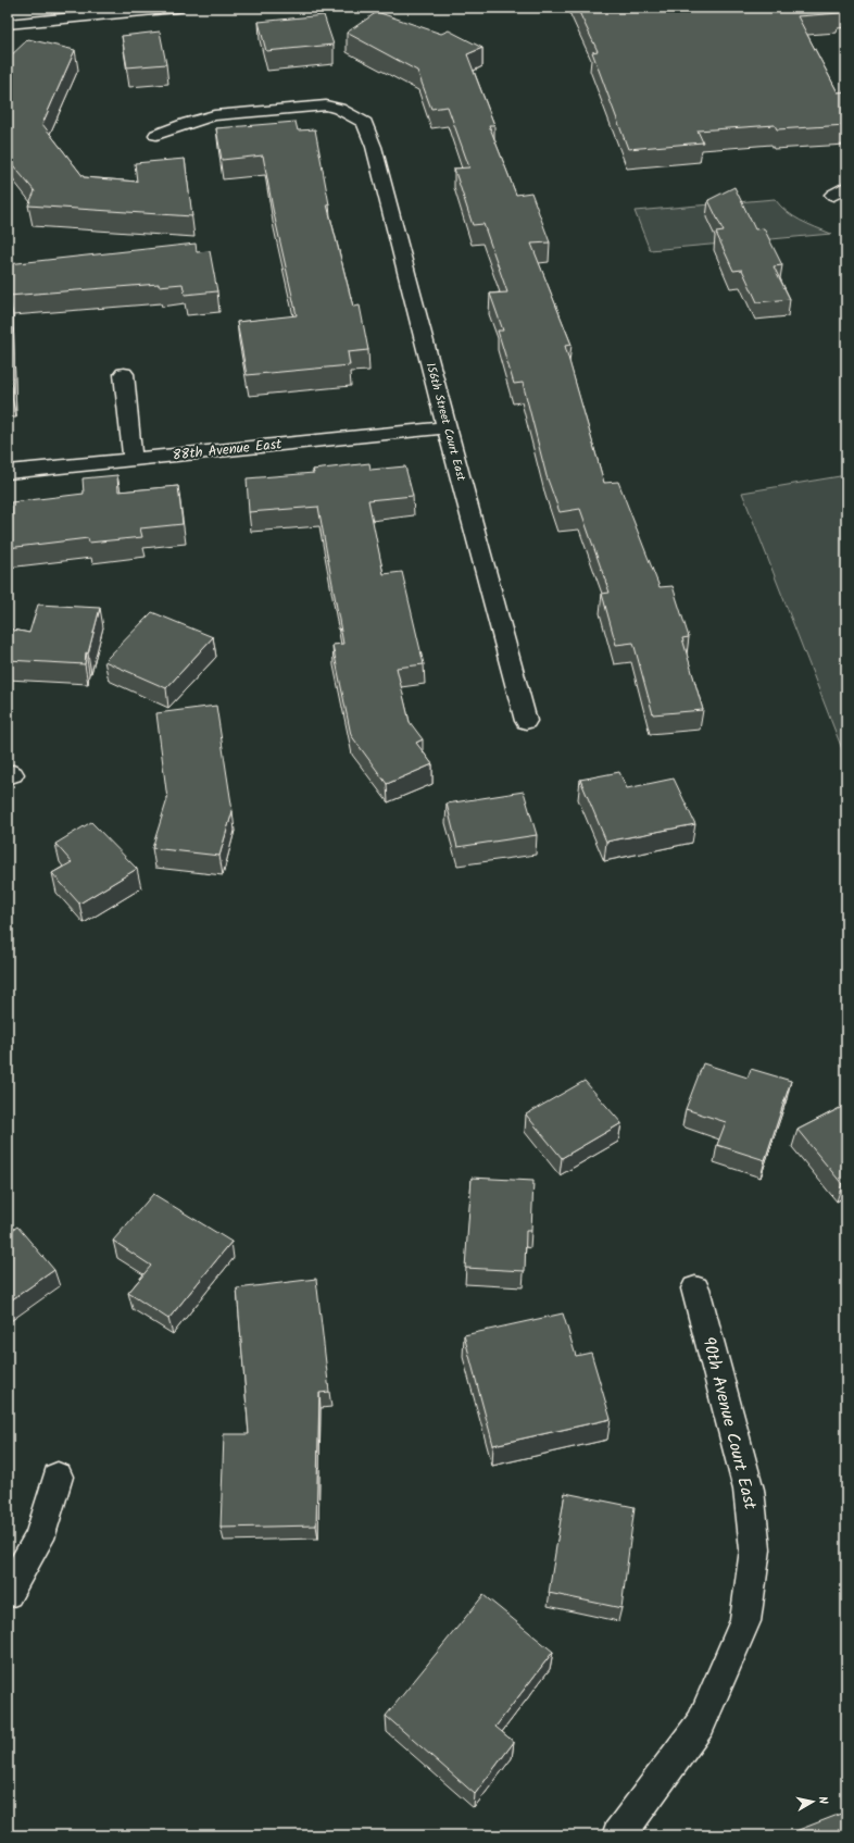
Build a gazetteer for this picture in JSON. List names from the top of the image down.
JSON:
{
  "streets": {
    "street": ["156th Street Court East", "88th Avenue East", "90th Avenue Court East"]
  },
  "crossings": [
    ["156th Street Court East", "88th Avenue East"]
  ],
  "north": "right"
}
